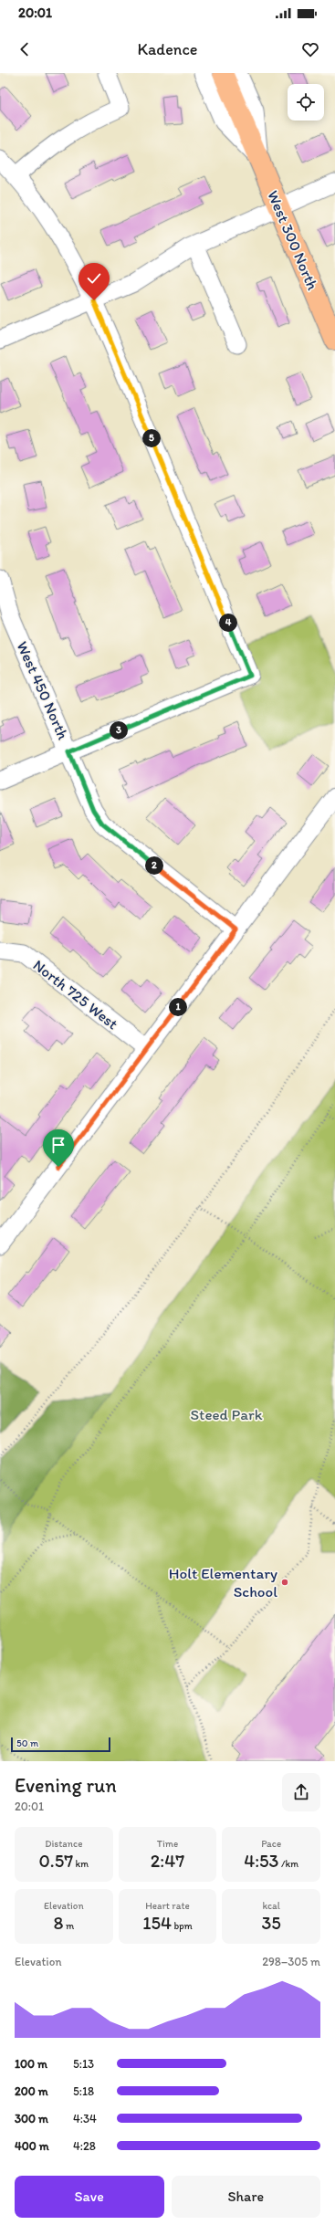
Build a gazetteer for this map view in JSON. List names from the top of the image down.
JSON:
{
  "streets": {
    "main road": ["West 300 North"],
    "street": ["West 450 North", "North 725 West"]
  },
  "parks": ["Steed Park"],
  "places": ["Holt Elementary School"],
  "scale_bar": "50 m",
  "page": {
    "status": "20:01",
    "header": "Kadence",
    "pins": [
      "5",
      "4",
      "3",
      "2",
      "1"
    ],
    "scale": "50 m",
    "heading": ["Evening run", "20:01"],
    "stats": [
      ["Distance", "0.57 km"],
      ["Time", "2:47"],
      ["Pace", "4:53 /km"],
      ["Elevation", "8 m"],
      ["Heart rate", "154 bpm"],
      ["kcal", "35"]
    ],
    "chart": ["Elevation", "298–305 m"],
    "list": [
      {
        "name": "100 m",
        "note": "5:13"
      },
      {
        "name": "200 m",
        "note": "5:18"
      },
      {
        "name": "300 m",
        "note": "4:34"
      },
      {
        "name": "400 m",
        "note": "4:28"
      }
    ],
    "buttons": ["Save", "Share"]
  }
}
